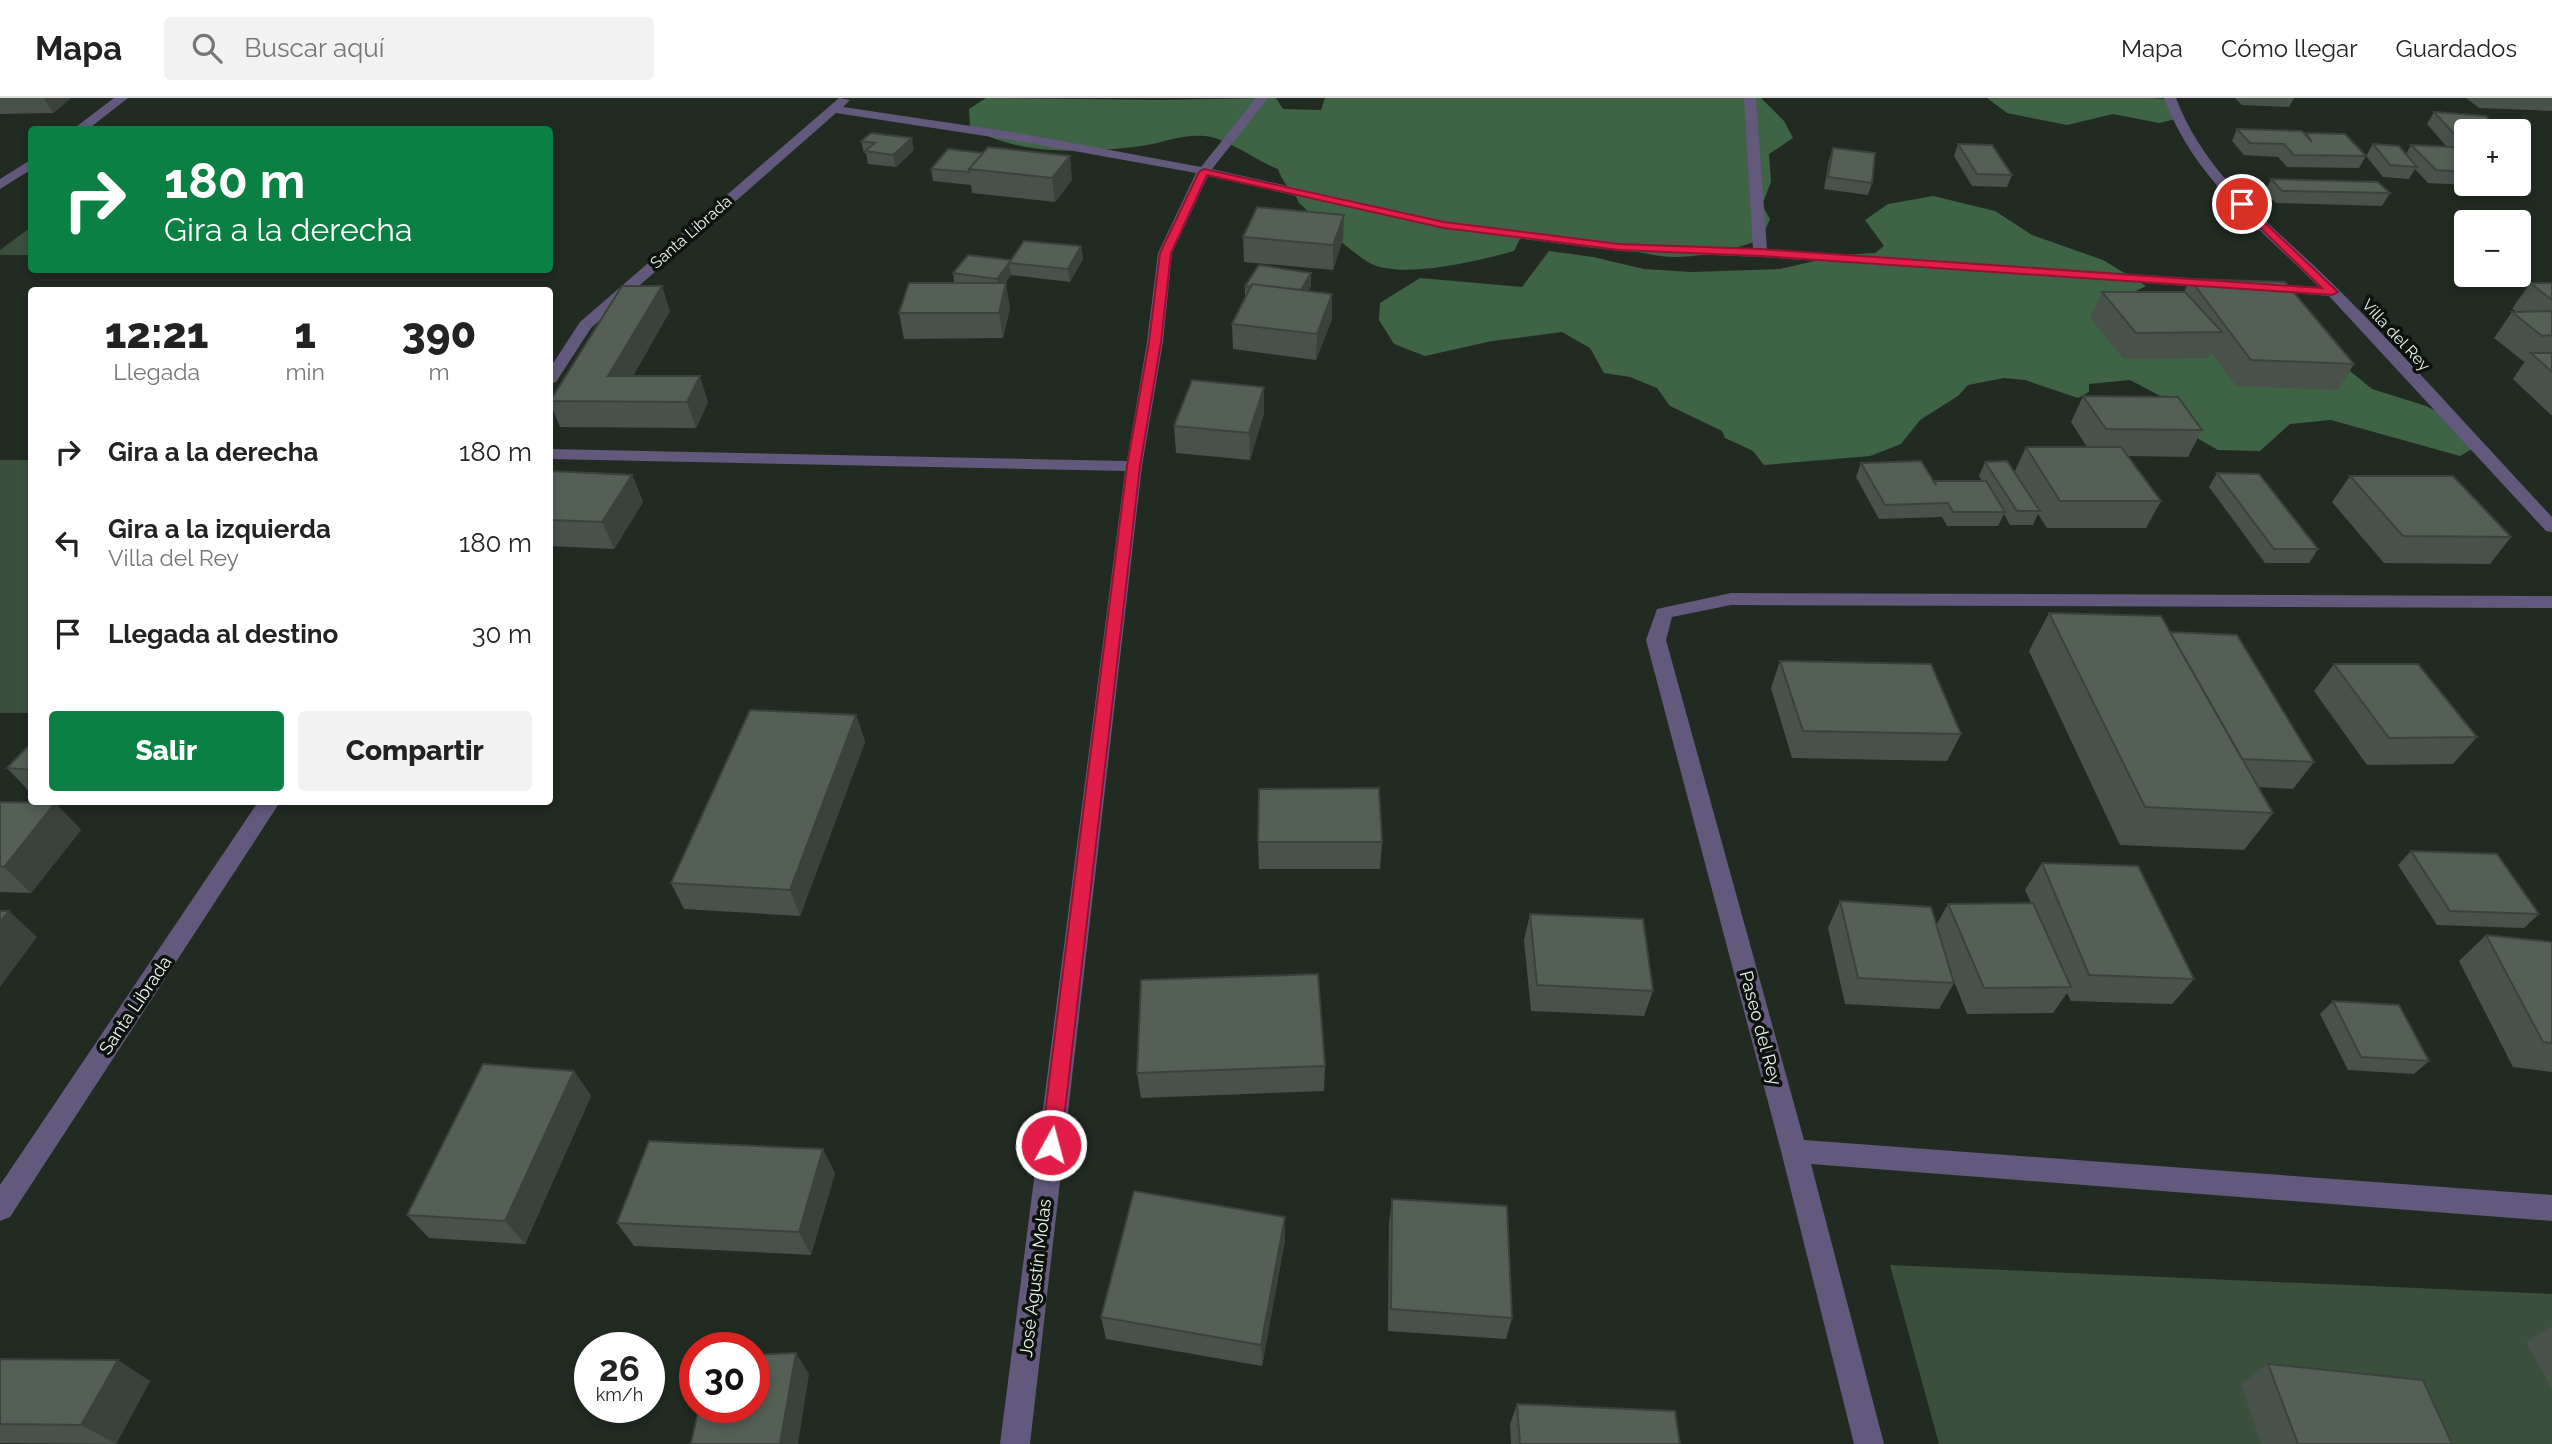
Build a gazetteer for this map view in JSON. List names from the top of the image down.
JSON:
{
  "streets": {
    "street": [
      "Santa Librada",
      "Villa del Rey",
      "Paseo del Rey",
      "José Agustín Molas"
    ]
  },
  "page": {
    "header": "Mapa",
    "search": "Buscar aquí",
    "nav": ["Mapa", "Cómo llegar", "Guardados"],
    "map_buttons": ["+", "−"],
    "turn": ["180 m", "Gira a la derecha"],
    "eta": [
      "12:21",
      "Llegada",
      "1",
      "min",
      "390",
      "m"
    ],
    "list": [
      {
        "name": "Gira a la derecha",
        "value": "180 m"
      },
      {
        "name": "Gira a la izquierda",
        "note": "Villa del Rey",
        "value": "180 m"
      },
      {
        "name": "Llegada al destino",
        "value": "30 m"
      }
    ],
    "buttons": ["Salir", "Compartir"],
    "speed": "26 km/h",
    "limit": "30"
  }
}
